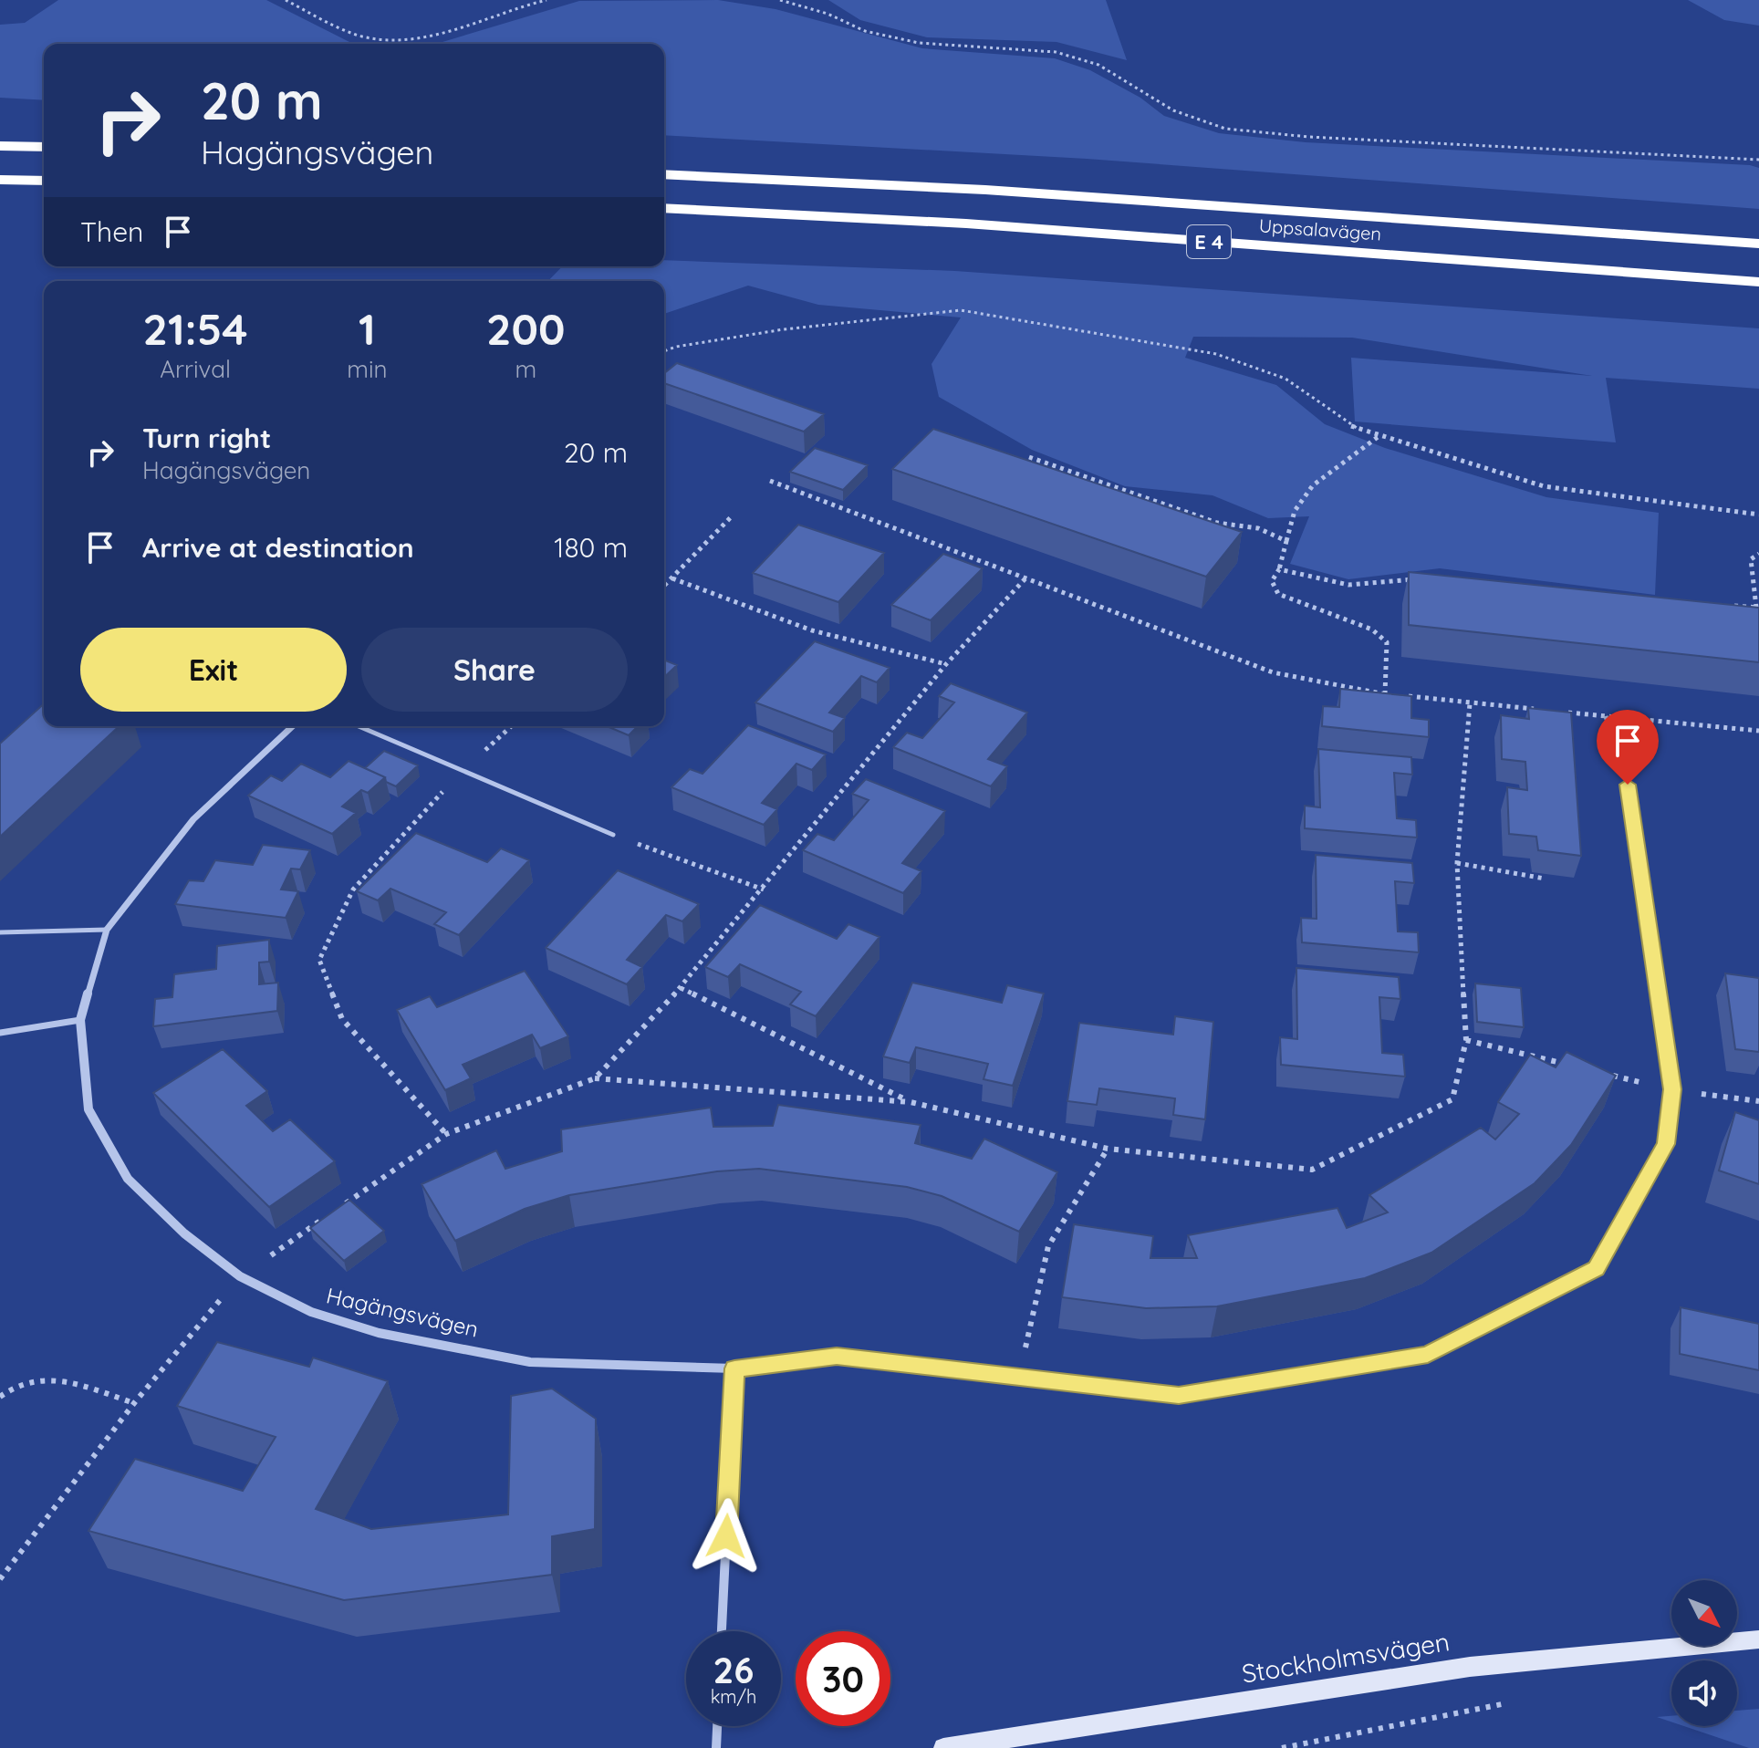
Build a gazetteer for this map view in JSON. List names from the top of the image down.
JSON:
{
  "streets": {
    "highway": ["Uppsalavägen", "E 4"],
    "street": ["Hagängsvägen", "Stockholmsvägen"]
  },
  "north": "bottom right",
  "page": {
    "turn": ["20 m", "Hagängsvägen"],
    "then": "Then",
    "eta": [
      "21:54",
      "Arrival",
      "1",
      "min",
      "200",
      "m"
    ],
    "list": [
      {
        "name": "Turn right",
        "note": "Hagängsvägen",
        "value": "20 m"
      },
      {
        "name": "Arrive at destination",
        "value": "180 m"
      }
    ],
    "buttons": ["Exit", "Share"],
    "speed": "26 km/h",
    "limit": "30"
  }
}
